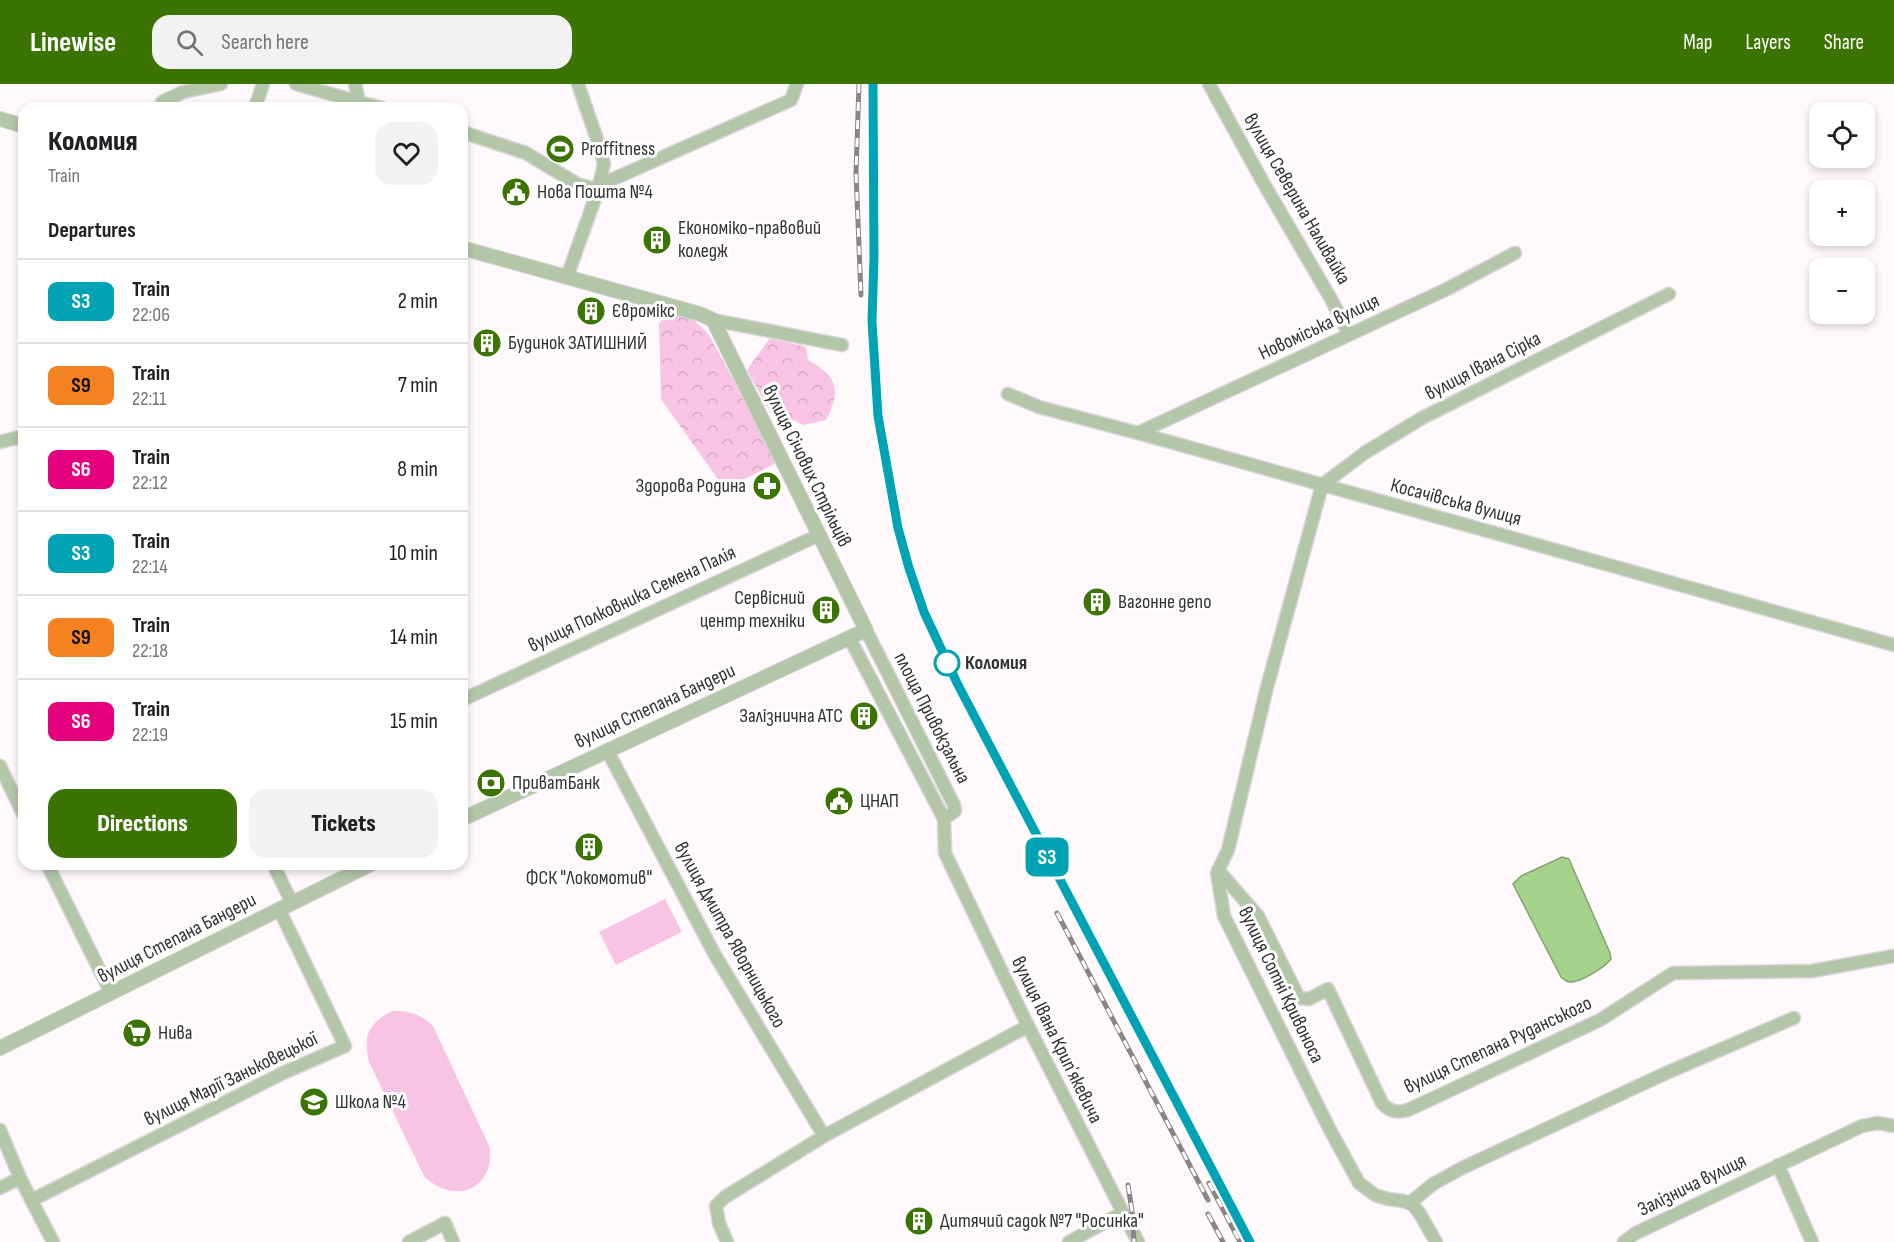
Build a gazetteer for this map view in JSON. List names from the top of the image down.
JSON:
{
  "streets": {
    "street": [
      "вулиця Северина Наливайка",
      "Новоміська вулиця",
      "вулиця Івана Сірка",
      "вулиця Січових Стрільців",
      "Косачівська вулиця",
      "вулиця Полковника Семена Палія",
      "вулиця Степана Бандери",
      "площа Привокзальна",
      "вулиця Дмитра Яворницького",
      "вулиця Сотні Кривоноса",
      "вулиця Івана Крипʼякевича",
      "вулиця Степана Руданського",
      "вулиця Марії Заньковецької",
      "Залізнича вулиця"
    ]
  },
  "crossings": [
    ["вулиця Северина Наливайка", "Новоміська вулиця"],
    ["Новоміська вулиця", "Косачівська вулиця"],
    ["вулиця Івана Сірка", "Косачівська вулиця"],
    ["вулиця Івана Сірка", "вулиця Сотні Кривоноса"],
    ["вулиця Січових Стрільців", "вулиця Полковника Семена Палія"],
    ["вулиця Січових Стрільців", "вулиця Степана Бандери"],
    ["вулиця Січових Стрільців", "площа Привокзальна"],
    ["Косачівська вулиця", "вулиця Сотні Кривоноса"],
    ["вулиця Степана Бандери", "площа Привокзальна"],
    ["вулиця Степана Бандери", "вулиця Дмитра Яворницького"],
    ["вулиця Степана Бандери", "вулиця Марії Заньковецької"],
    ["площа Привокзальна", "вулиця Івана Крипʼякевича"],
    ["вулиця Сотні Кривоноса", "вулиця Степана Руданського"]
  ],
  "places": {
    "sports": ["Proffitness"],
    "public building": ["Нова Пошта №4", "ЦНАП"],
    "building": [
      "Економіко-правовий коледж",
      "Євромікс",
      "Будинок ЗАТИШНИЙ",
      "Вагонне депо",
      "Сервісний центр техніки",
      "Залізнична АТС",
      "ФСК \"Локомотив\"",
      "Дитячий садок №7 \"Росинка\""
    ],
    "pharmacy": ["Здорова Родина"],
    "other": ["Коломия"],
    "bank": ["ПриватБанк"],
    "supermarket": ["Нива"],
    "school or university": ["Школа №4"]
  },
  "page": {
    "header": "Linewise",
    "search": "Search here",
    "nav": ["Map", "Layers", "Share"],
    "on_map": "S3",
    "map_buttons": ["+", "−"],
    "heading": [
      ["Коломия", "Train"],
      "Departures"
    ],
    "list": [
      {
        "mark": "S3",
        "name": "Train",
        "note": "22:06",
        "value": "2 min"
      },
      {
        "mark": "S9",
        "name": "Train",
        "note": "22:11",
        "value": "7 min"
      },
      {
        "mark": "S6",
        "name": "Train",
        "note": "22:12",
        "value": "8 min"
      },
      {
        "mark": "S3",
        "name": "Train",
        "note": "22:14",
        "value": "10 min"
      },
      {
        "mark": "S9",
        "name": "Train",
        "note": "22:18",
        "value": "14 min"
      },
      {
        "mark": "S6",
        "name": "Train",
        "note": "22:19",
        "value": "15 min"
      }
    ],
    "buttons": ["Directions", "Tickets"]
  }
}
